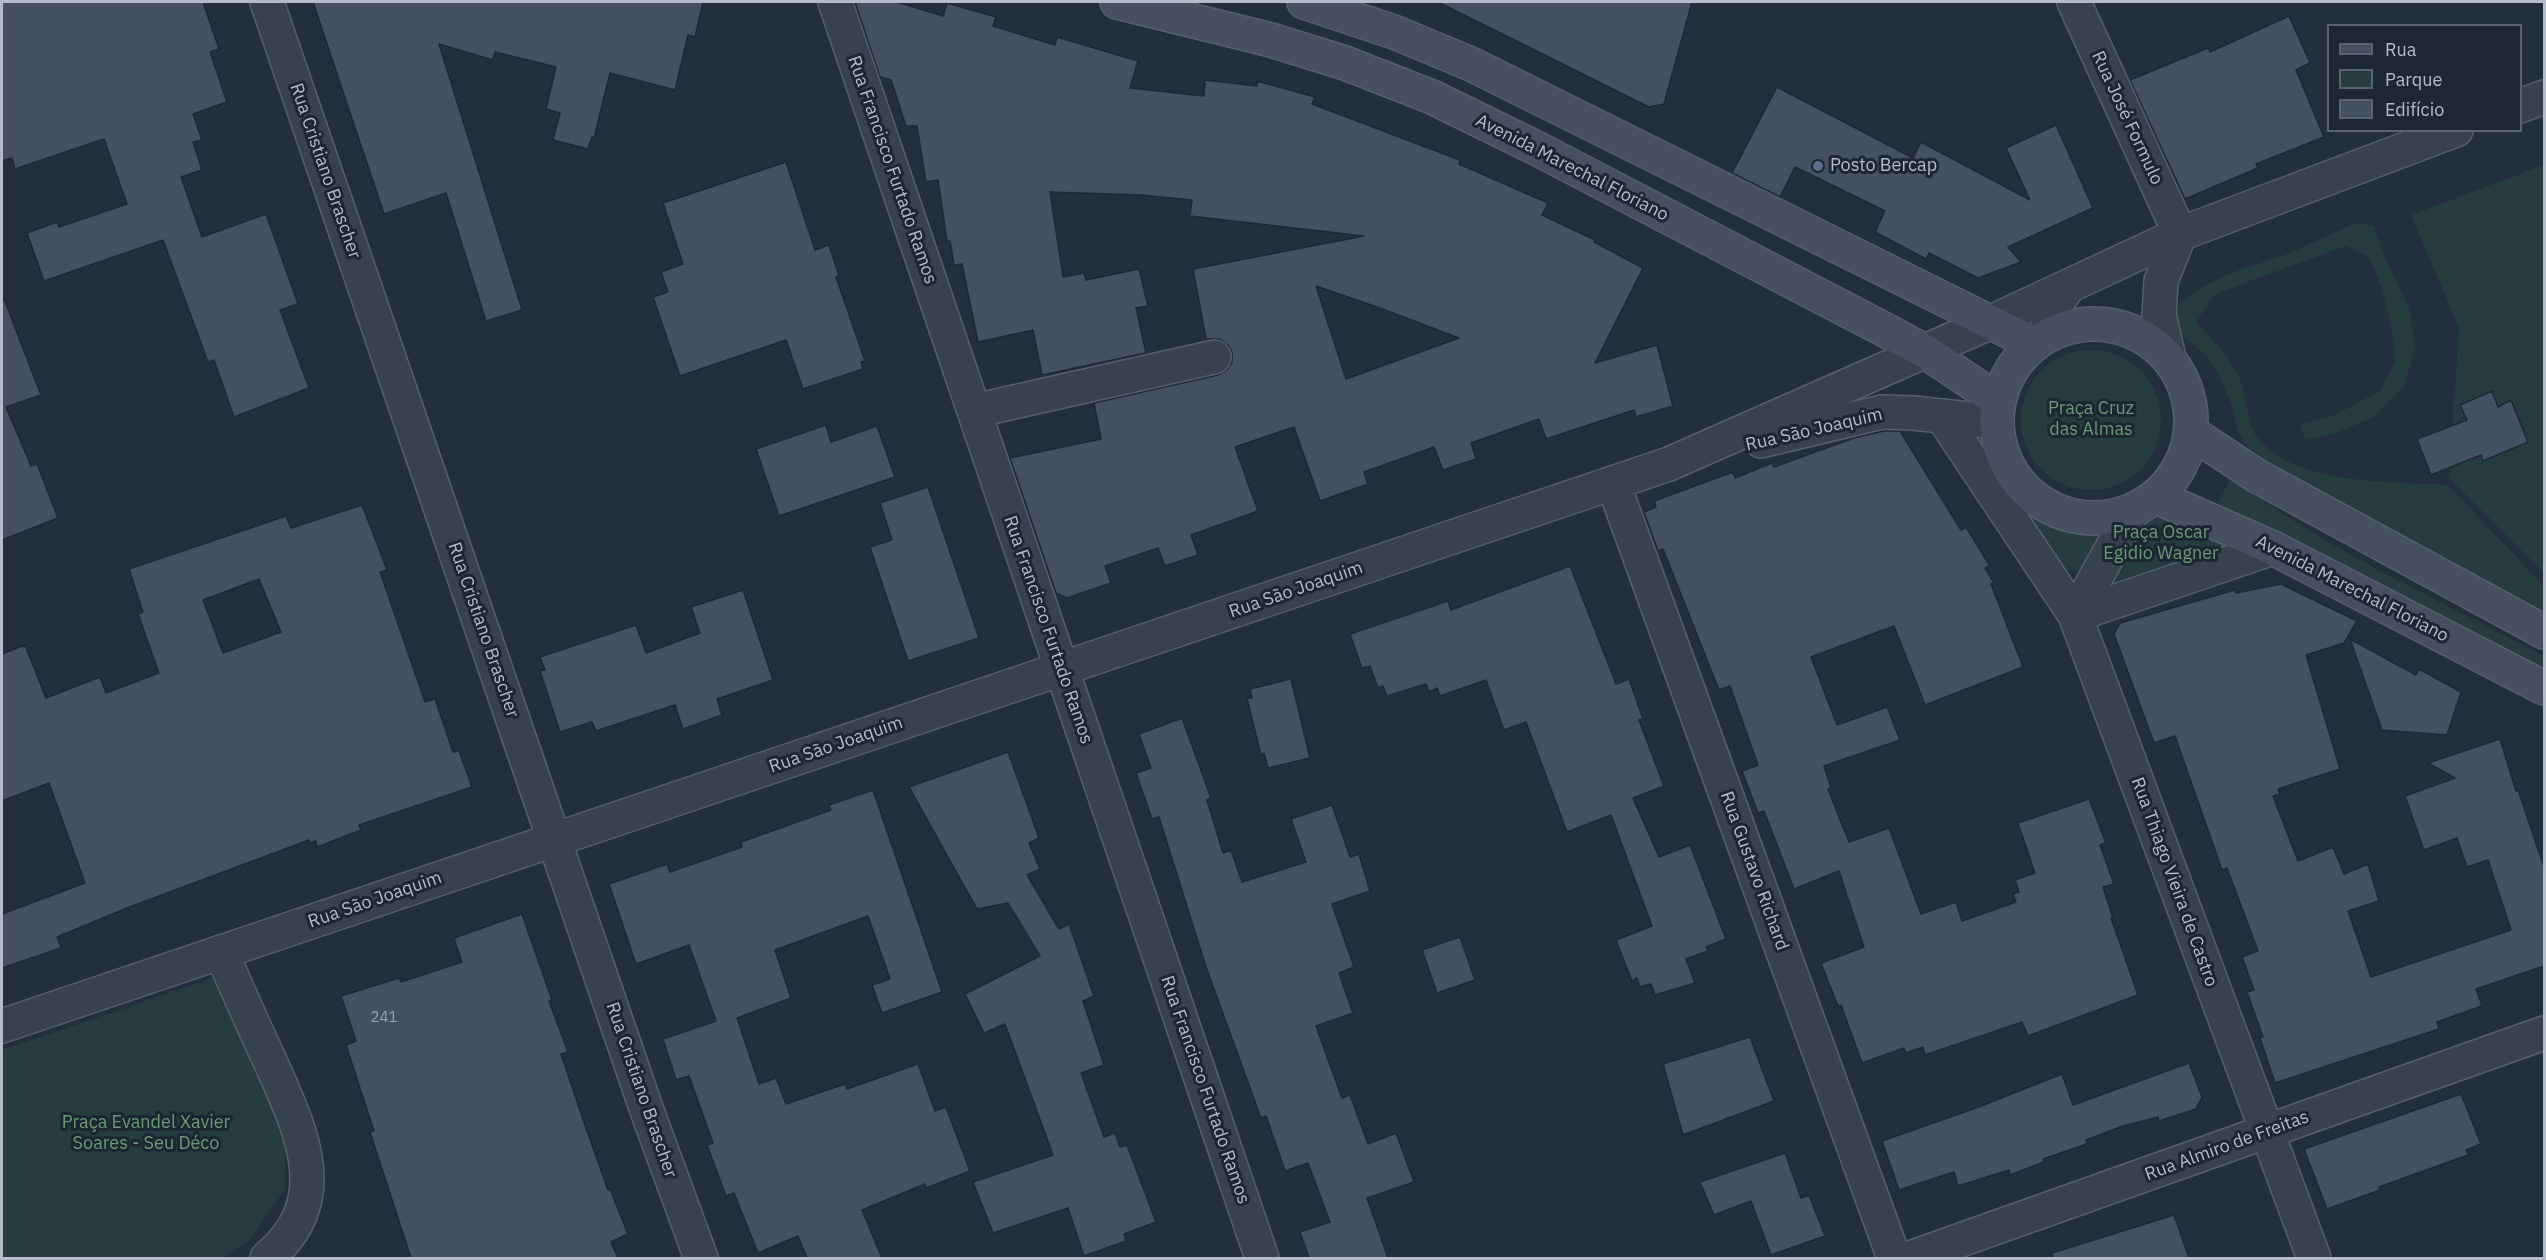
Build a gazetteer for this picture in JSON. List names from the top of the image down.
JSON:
{
  "streets": {
    "main road": ["Avenida Marechal Floriano"],
    "street": [
      "Rua José Formulo",
      "Rua Francisco Furtado Ramos",
      "Rua Cristiano Brascher",
      "Rua São Joaquim",
      "Rua Gustavo Richard",
      "Rua Thiago Vieira de Castro",
      "Rua Almiro de Freitas"
    ]
  },
  "crossings": [
    ["Rua José Formulo", "Rua São Joaquim"],
    ["Avenida Marechal Floriano", "Rua São Joaquim"],
    ["Avenida Marechal Floriano", "Rua Thiago Vieira de Castro"],
    ["Rua Francisco Furtado Ramos", "Rua São Joaquim"],
    ["Rua Cristiano Brascher", "Rua São Joaquim"],
    ["Rua São Joaquim", "Rua Gustavo Richard"],
    ["Rua São Joaquim", "Rua Thiago Vieira de Castro"],
    ["Rua Thiago Vieira de Castro", "Rua Almiro de Freitas"]
  ],
  "parks": ["Praça Cruz das Almas", "Praça Oscar Egidio Wagner", "Praça Evandel Xavier Soares - Seu Déco"],
  "places": ["Posto Bercap"],
  "house_numbers": ["241"],
  "legend": ["Rua", "Parque", "Edifício"]
}
